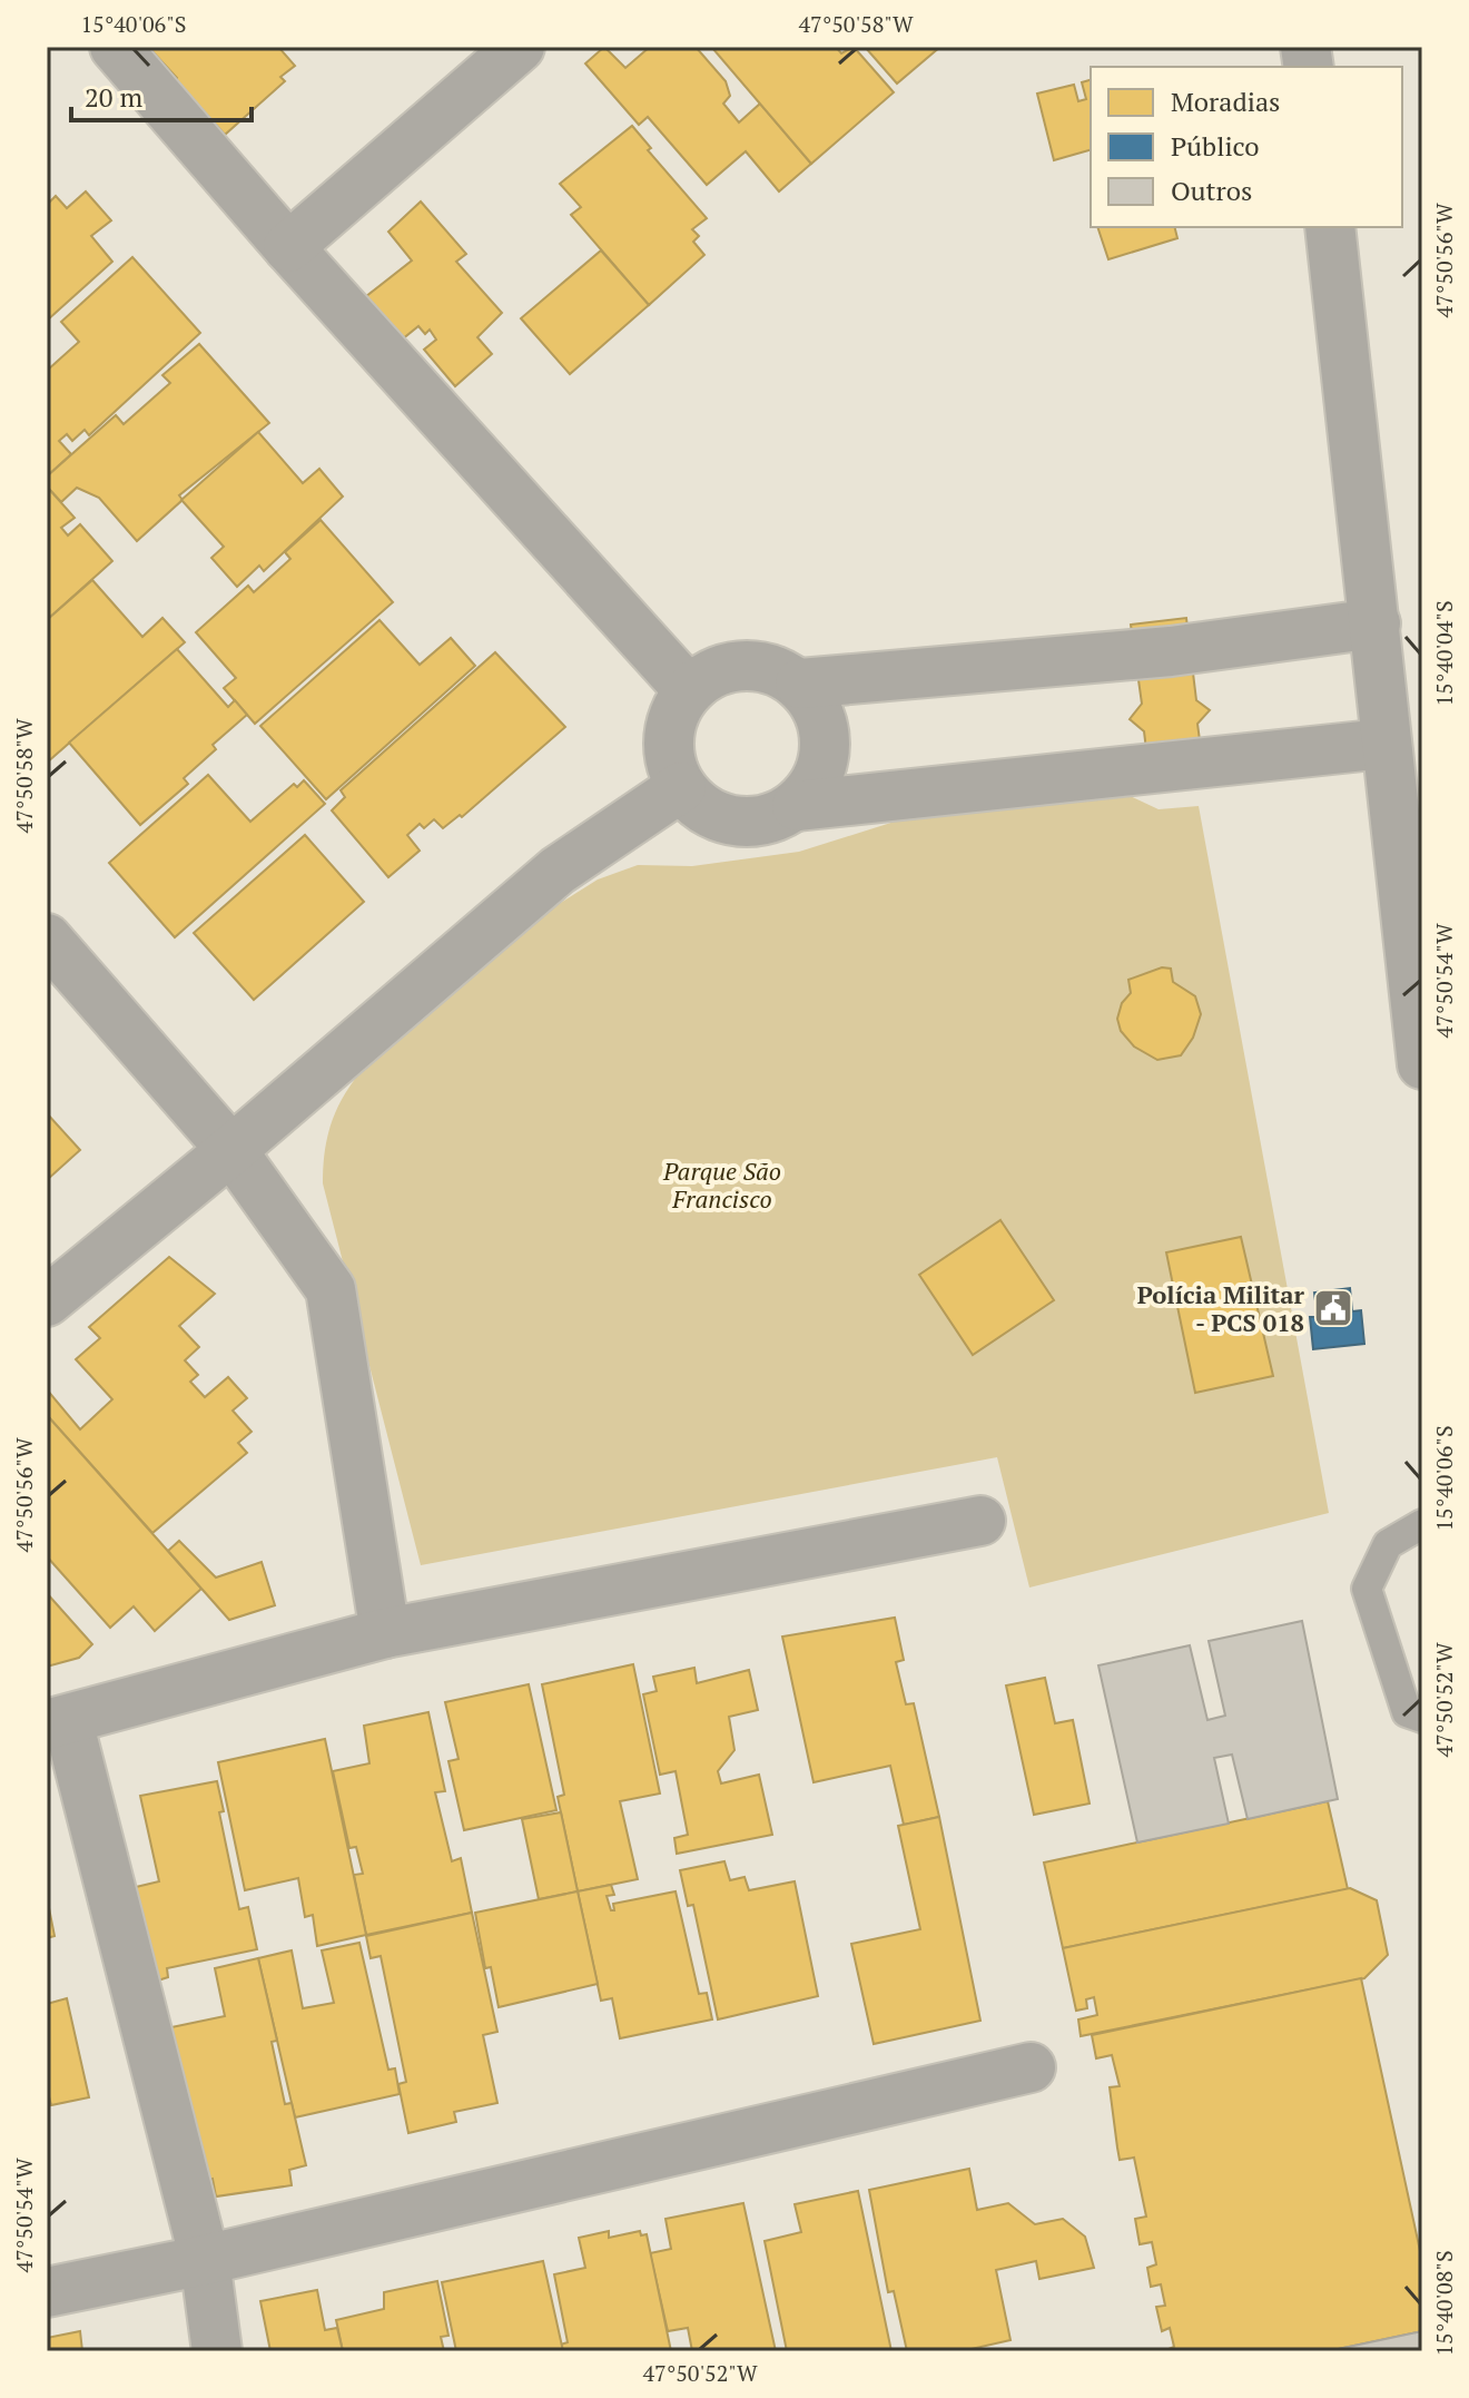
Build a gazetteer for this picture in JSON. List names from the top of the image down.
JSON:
{
  "parks": ["Parque São Francisco"],
  "places": {
    "public building": ["Polícia Militar - PCS 018"]
  },
  "legend": ["Moradias", "Público", "Outros"],
  "scale_bar": "20 m",
  "coordinates": [
    "15°40'06\"S",
    "47°50'58\"W",
    "47°50'56\"W",
    "15°40'04\"S",
    "47°50'54\"W",
    "47°50'52\"W",
    "15°40'08\"S"
  ]
}
